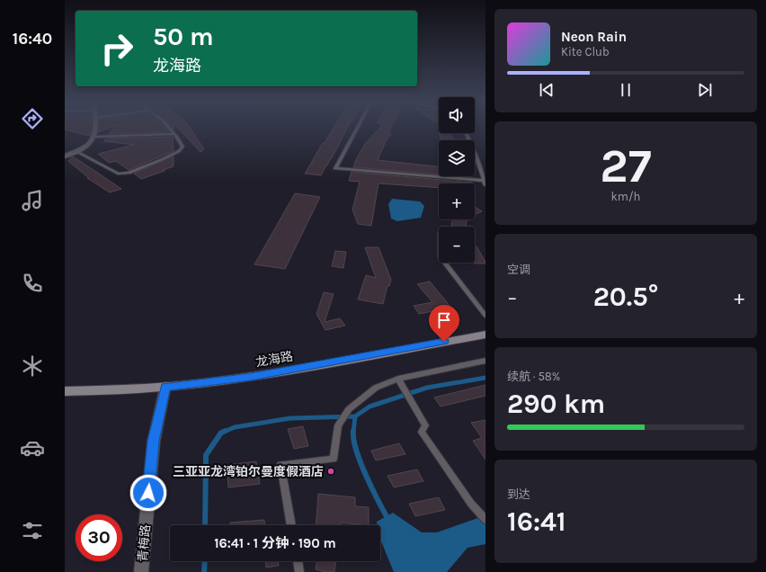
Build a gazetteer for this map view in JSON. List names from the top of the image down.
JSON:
{
  "streets": {
    "street": ["龙海路", "青梅路"]
  },
  "crossings": [
    ["龙海路", "青梅路"]
  ],
  "places": ["三亚亚龙湾铂尔曼度假酒店"],
  "page": {
    "tabs": "16:40",
    "turn": ["50 m", "龙海路"],
    "song": ["Neon Rain", "Kite Club"],
    "map_buttons": ["+", "−"],
    "tile": [
      ["27", "km/h"],
      "空调",
      ["续航 · 58%", "290 km"],
      ["到达", "16:41"]
    ],
    "heat": ["−", "20.5°", "+"],
    "limit": "30",
    "trip": "16:41 · 1 分钟 · 190 m"
  }
}
